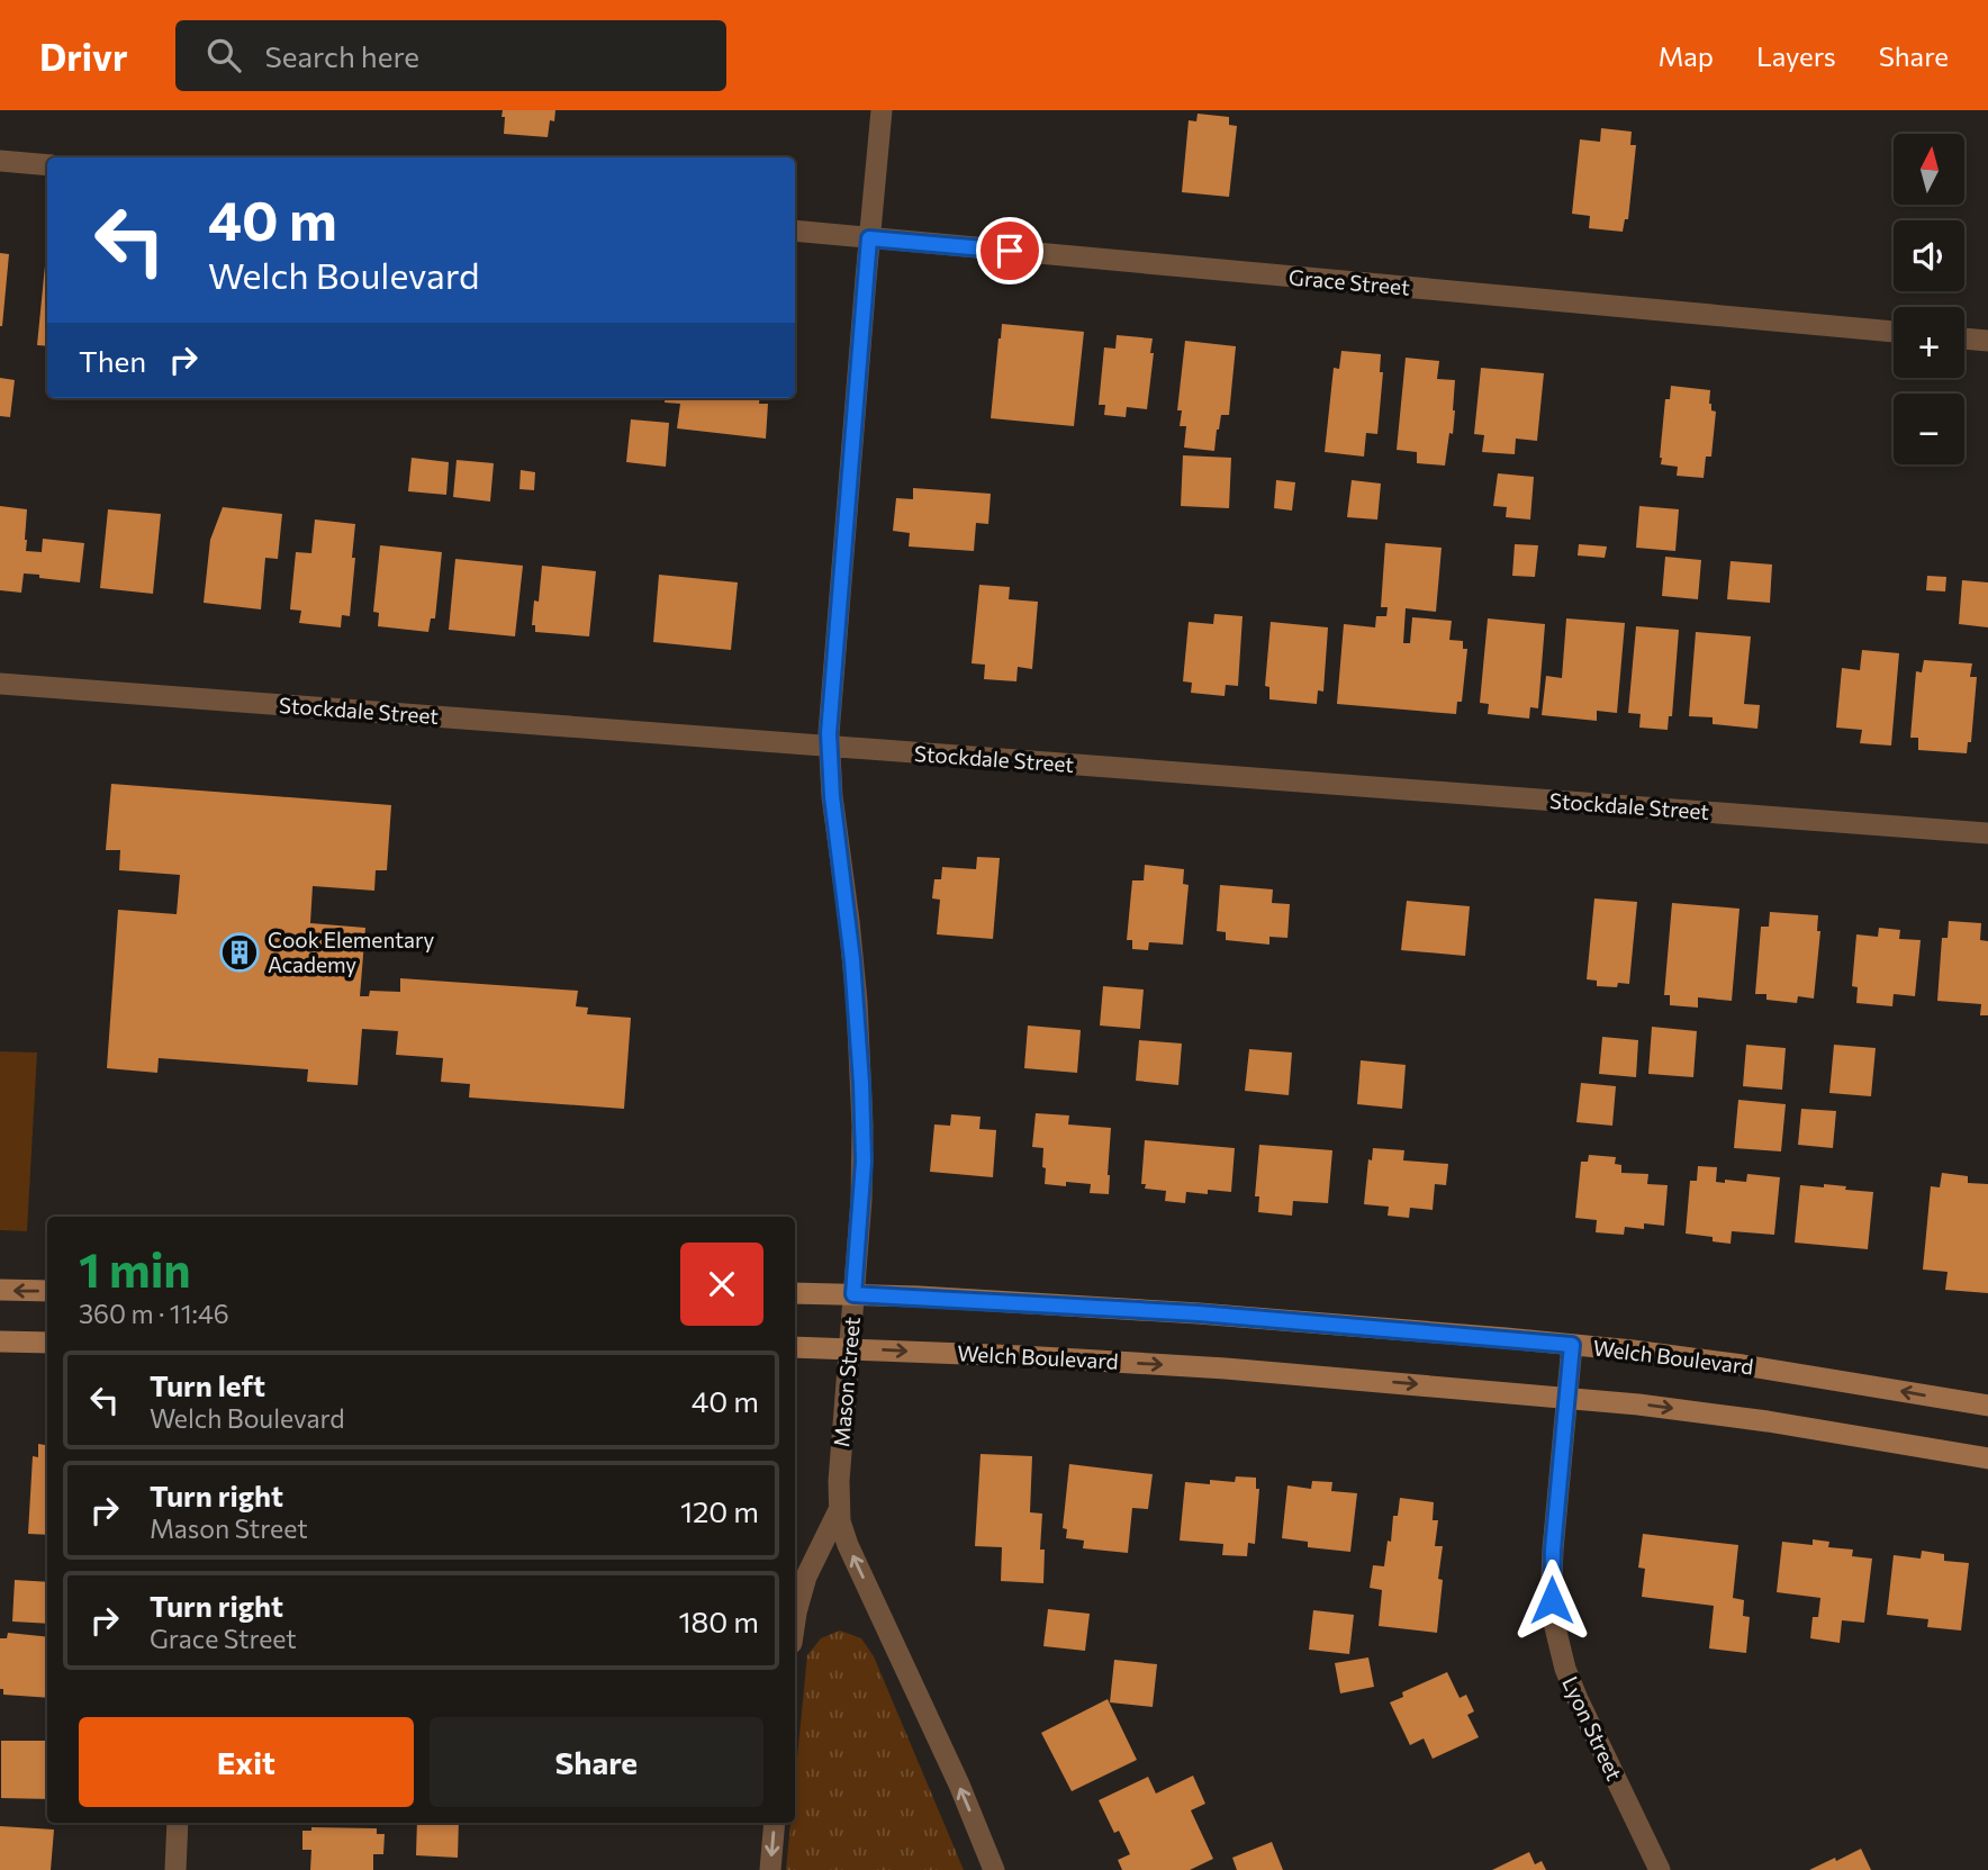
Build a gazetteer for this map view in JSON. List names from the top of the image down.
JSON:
{
  "streets": {
    "main road": ["Welch Boulevard"],
    "street": [
      "Grace Street",
      "Stockdale Street",
      "Mason Street",
      "Lyon Street"
    ]
  },
  "crossings": [
    ["Grace Street", "Mason Street"],
    ["Stockdale Street", "Mason Street"],
    ["Welch Boulevard", "Mason Street"],
    ["Welch Boulevard", "Lyon Street"]
  ],
  "places": {
    "building": ["Cook Elementary Academy"]
  },
  "north": "top",
  "page": {
    "header": "Drivr",
    "search": "Search here",
    "nav": ["Map", "Layers", "Share"],
    "map_buttons": ["+", "−"],
    "turn": ["40 m", "Welch Boulevard"],
    "then": "Then",
    "heading": ["1 min", "360 m · 11:46"],
    "list": [
      {
        "name": "Turn left",
        "note": "Welch Boulevard",
        "value": "40 m"
      },
      {
        "name": "Turn right",
        "note": "Mason Street",
        "value": "120 m"
      },
      {
        "name": "Turn right",
        "note": "Grace Street",
        "value": "180 m"
      }
    ],
    "buttons": ["Exit", "Share"]
  }
}
